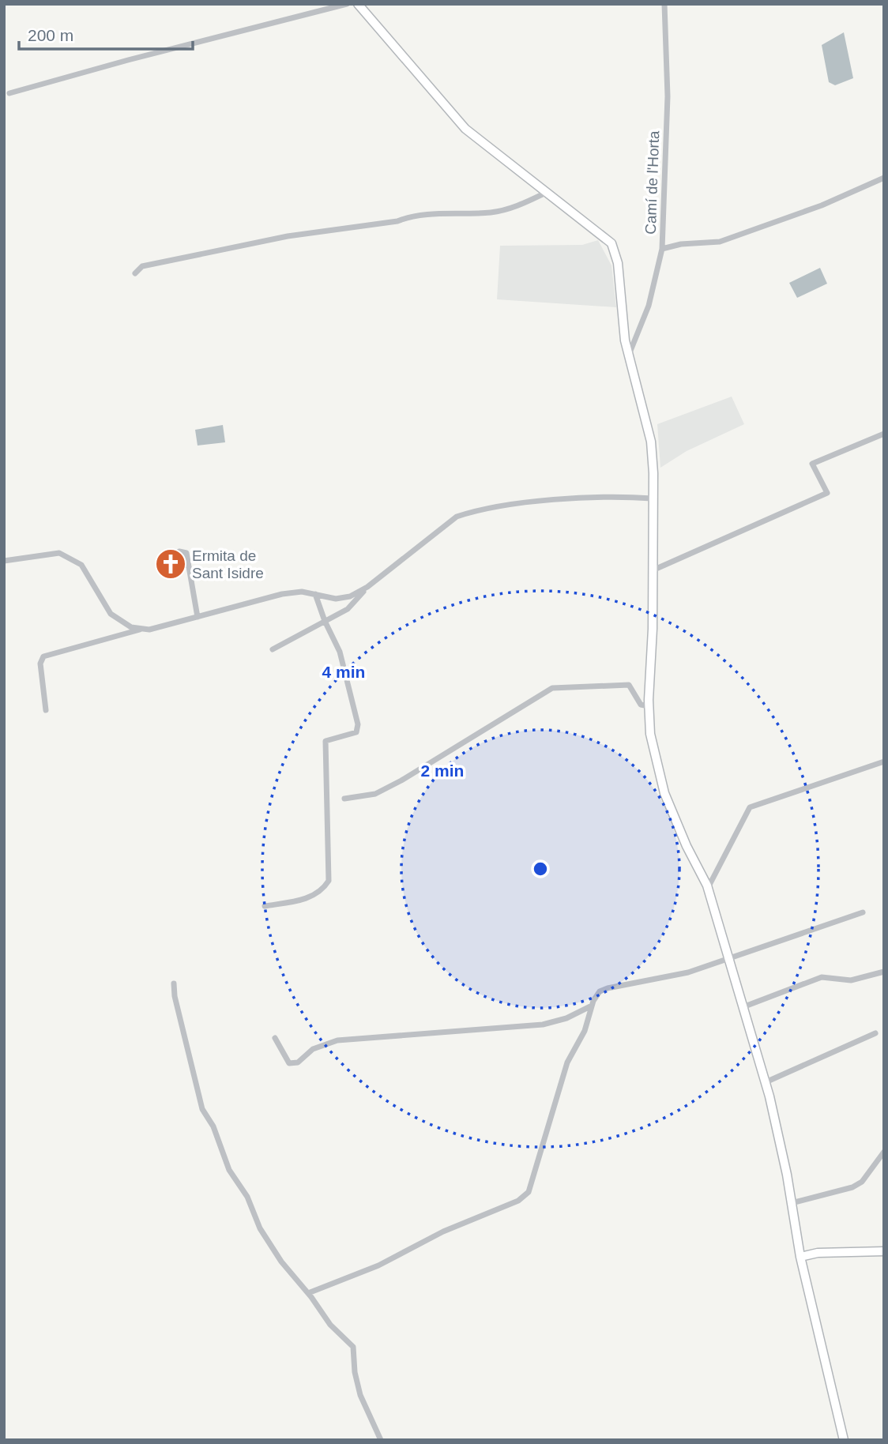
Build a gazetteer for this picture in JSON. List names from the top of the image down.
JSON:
{
  "streets": {
    "street": ["Camí de l'Horta"]
  },
  "places": {
    "church": ["Ermita de Sant Isidre"]
  },
  "scale_bar": "200 m",
  "rings": ["4 min", "2 min"]
}
